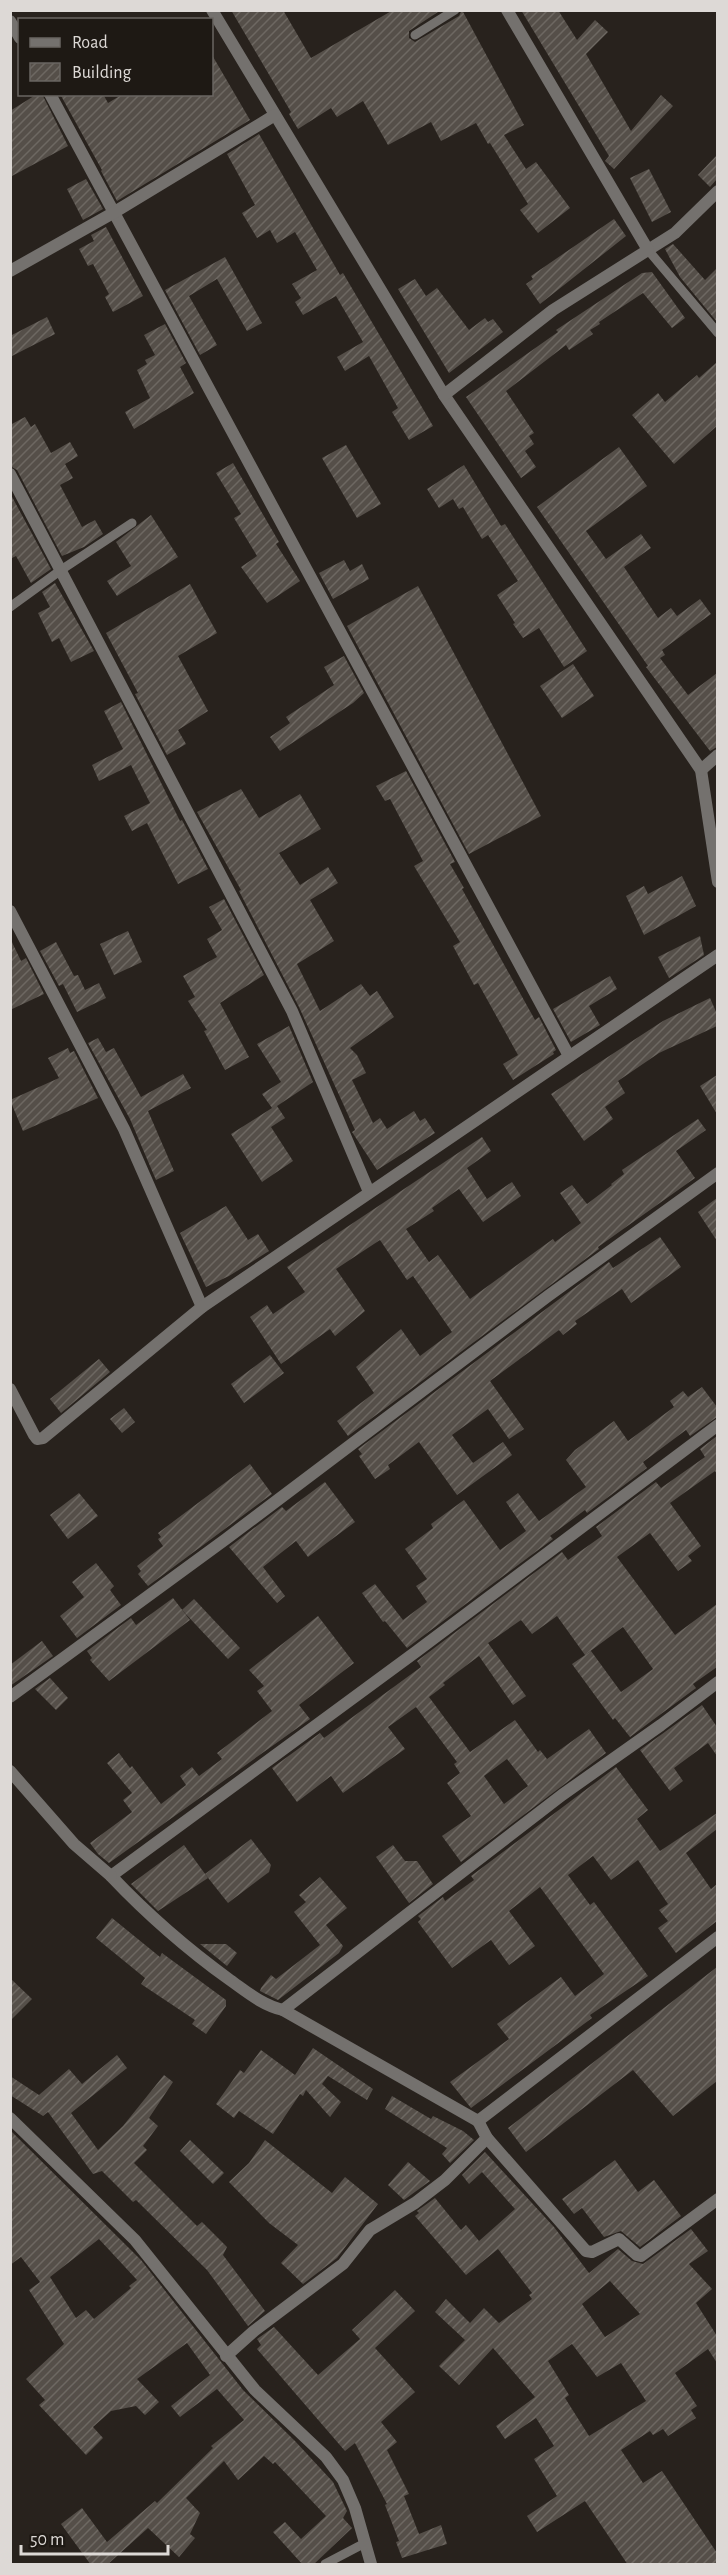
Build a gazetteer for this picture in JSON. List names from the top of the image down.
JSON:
{
  "legend": ["Road", "Building"],
  "scale_bar": "50 m"
}
